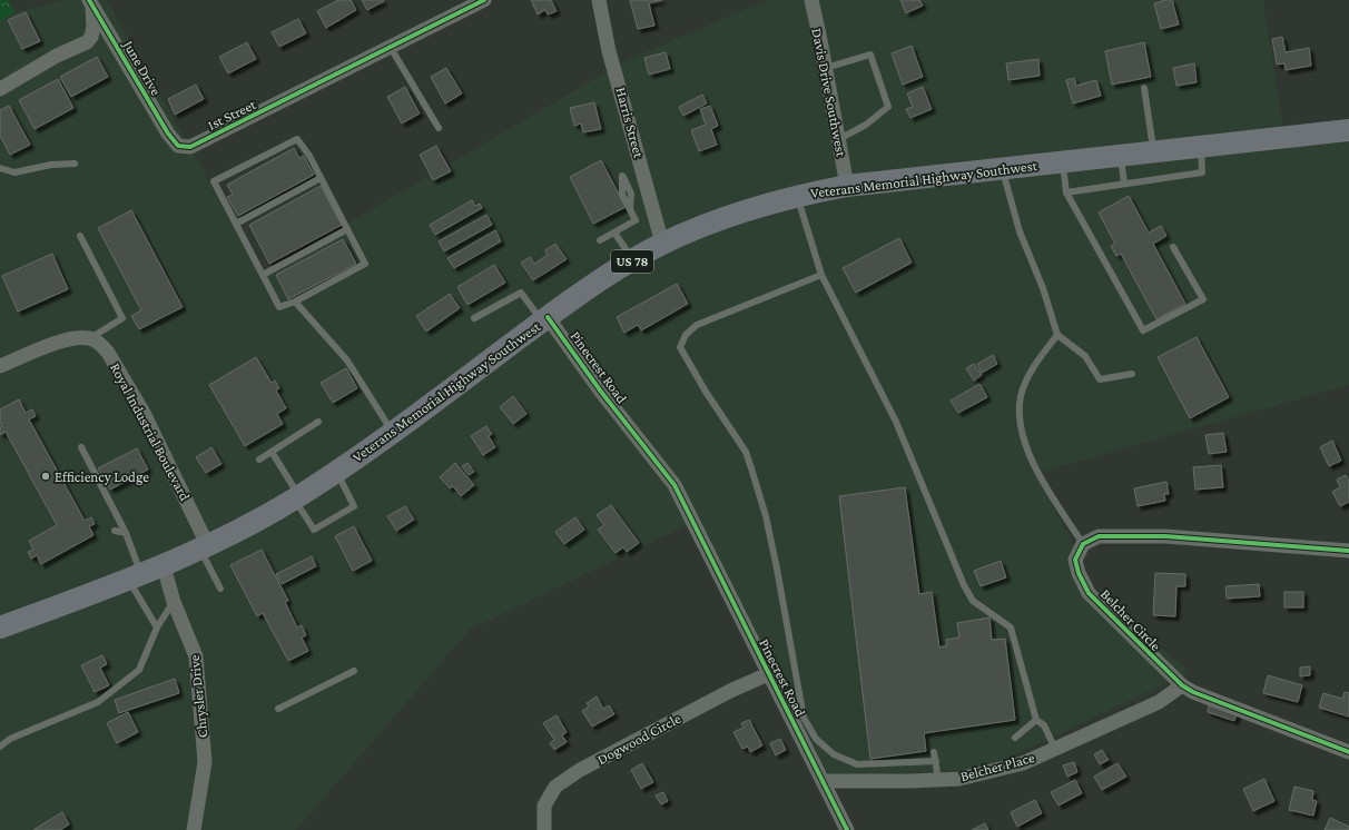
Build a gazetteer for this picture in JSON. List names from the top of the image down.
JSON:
{
  "streets": {
    "main road": ["Veterans Memorial Highway Southwest", "US 78"],
    "street": [
      "June Drive",
      "Davis Drive Southwest",
      "1st Street",
      "Harris Street",
      "Pinecrest Road",
      "Royal Industrial Boulevard",
      "Belcher Circle",
      "Chrysler Drive",
      "Dogwood Circle",
      "Belcher Place"
    ]
  },
  "crossings": [
    ["June Drive", "1st Street"],
    ["Davis Drive Southwest", "Veterans Memorial Highway Southwest"],
    ["Harris Street", "Veterans Memorial Highway Southwest"],
    ["Veterans Memorial Highway Southwest", "Pinecrest Road"],
    ["Veterans Memorial Highway Southwest", "Royal Industrial Boulevard"],
    ["Veterans Memorial Highway Southwest", "Chrysler Drive"],
    ["Pinecrest Road", "Dogwood Circle"],
    ["Pinecrest Road", "Belcher Place"],
    ["Belcher Circle", "Belcher Place"]
  ],
  "places": ["Efficiency Lodge"]
}
